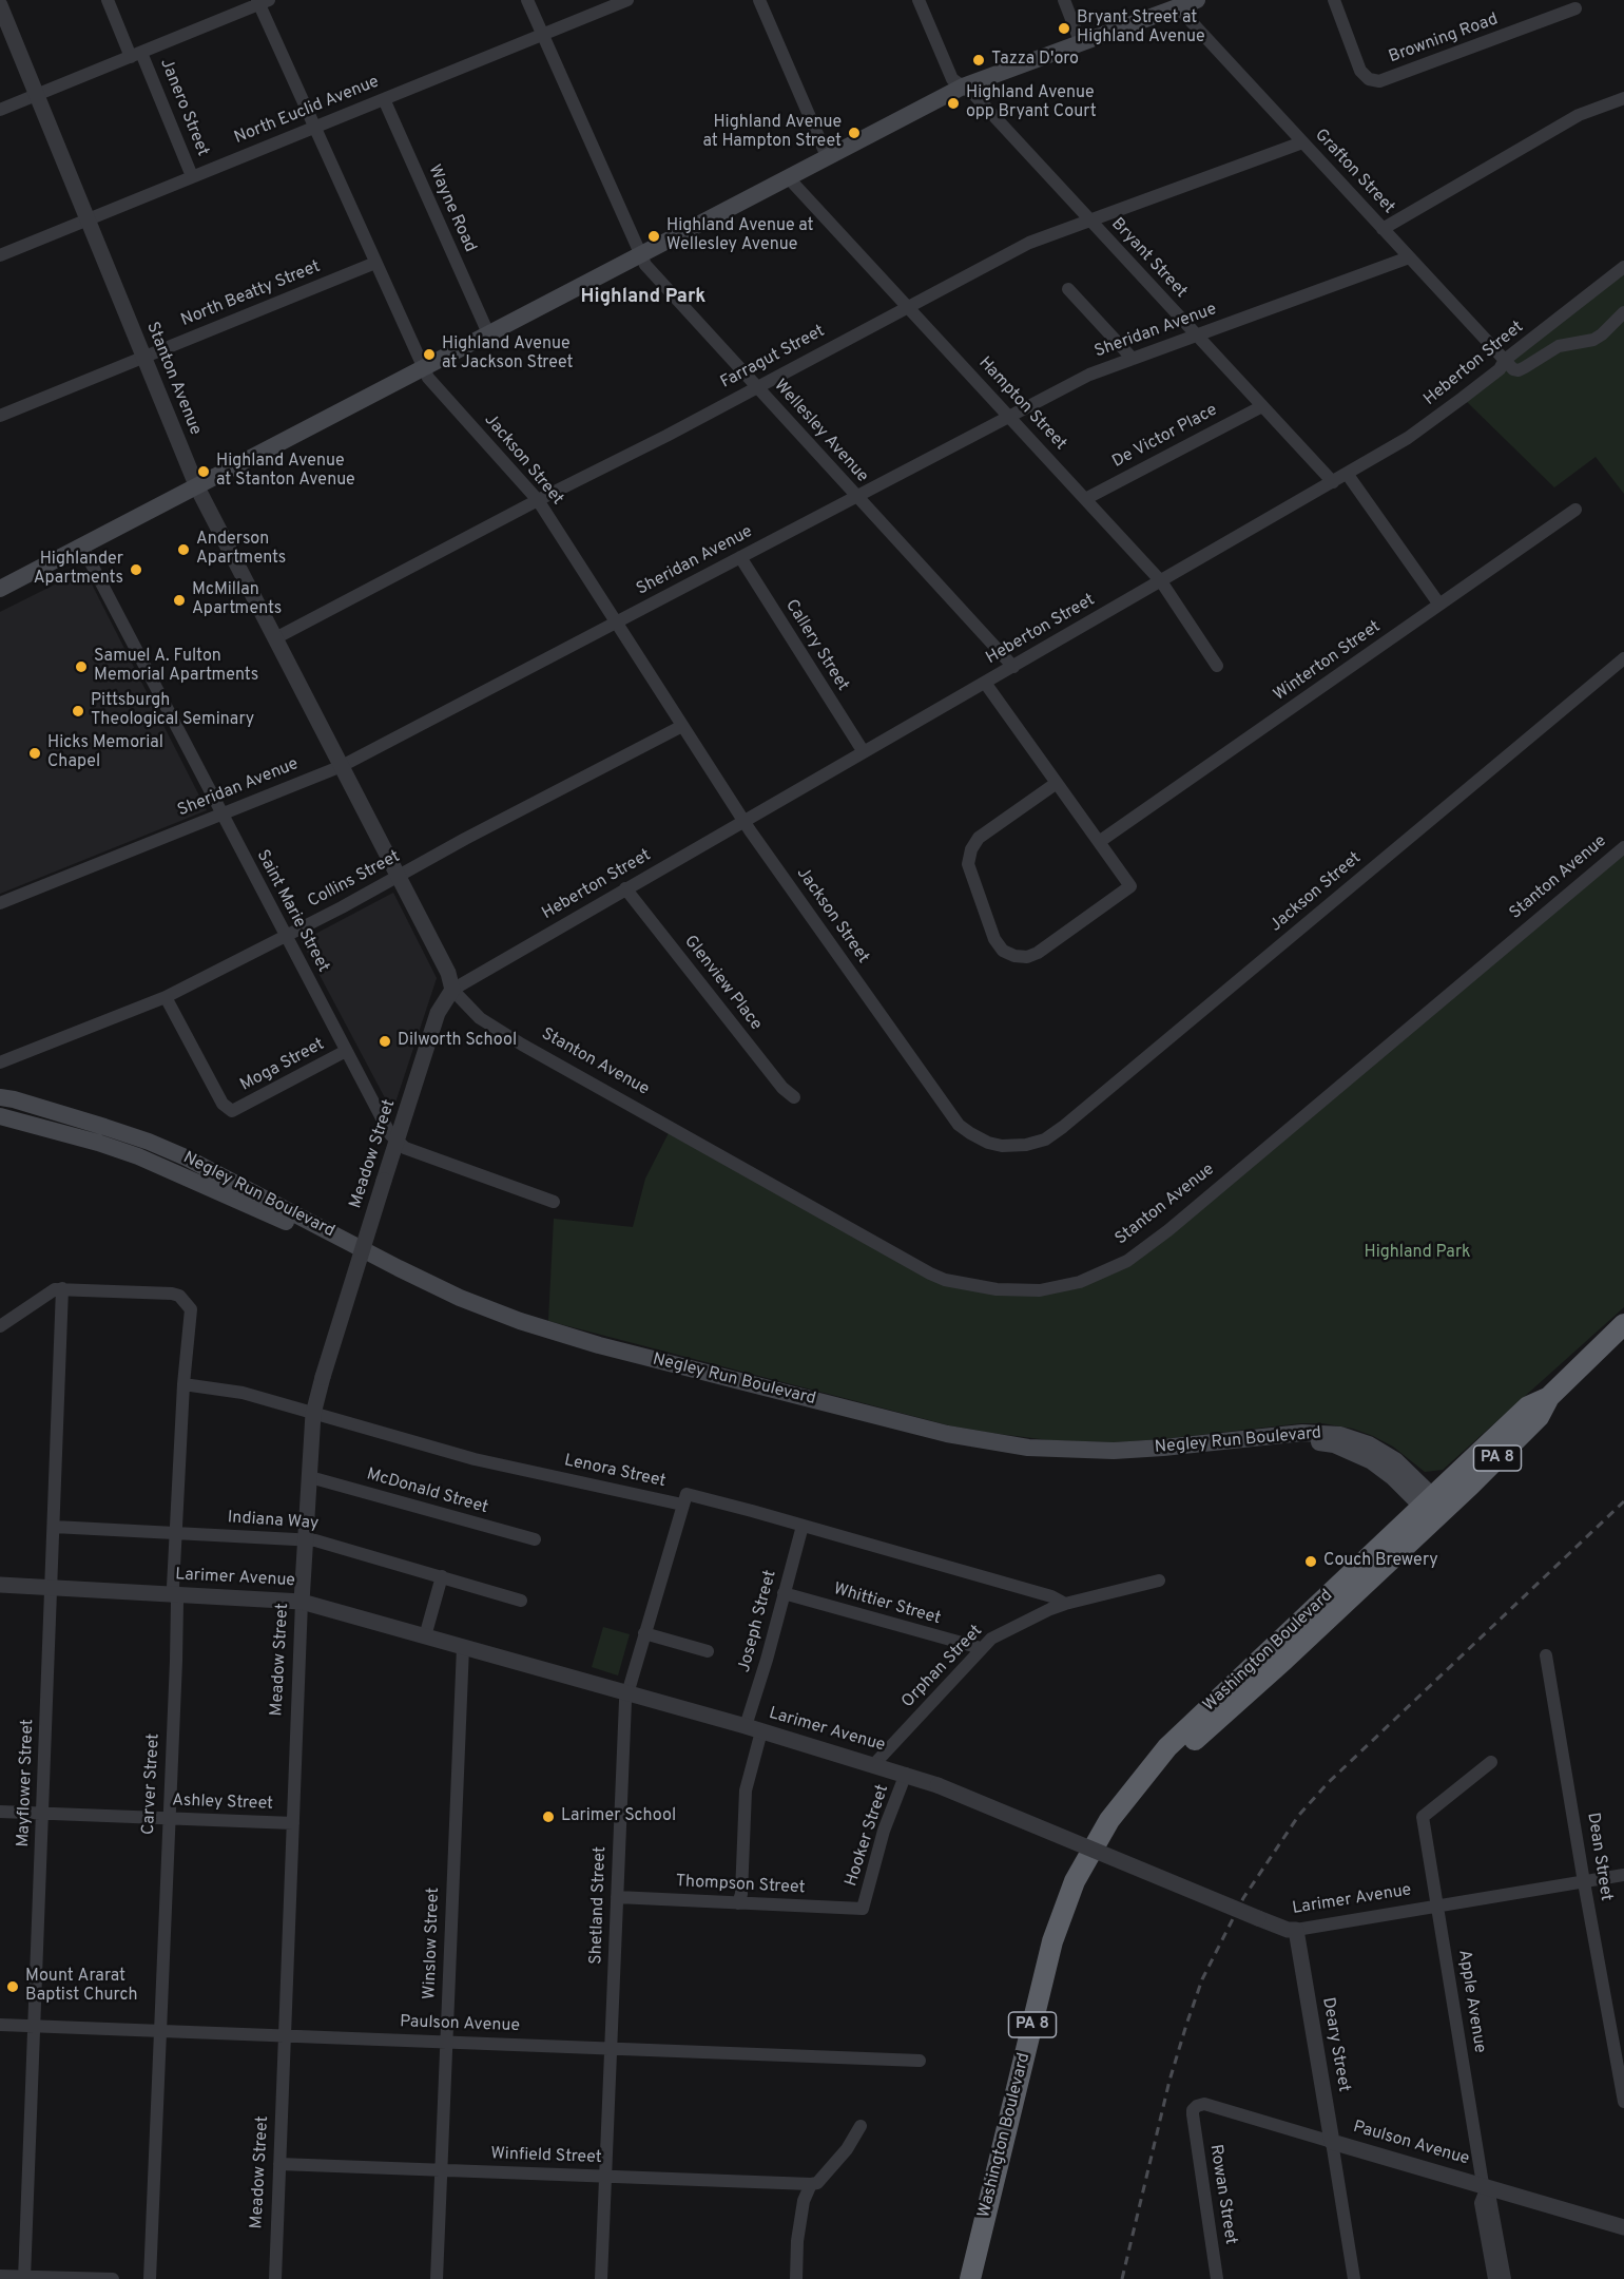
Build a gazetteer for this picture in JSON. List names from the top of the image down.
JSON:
{
  "streets": {
    "highway": ["PA 8", "Washington Boulevard"],
    "main road": ["Negley Run Boulevard"],
    "street": [
      "Browning Road",
      "Janero Street",
      "North Euclid Avenue",
      "Grafton Street",
      "Wayne Road",
      "Bryant Street",
      "North Beatty Street",
      "Sheridan Avenue",
      "Farragut Street",
      "Heberton Street",
      "Stanton Avenue",
      "Hampton Street",
      "Wellesley Avenue",
      "De Victor Place",
      "Jackson Street",
      "Callery Street",
      "Winterton Street",
      "Collins Street",
      "Saint Marie Street",
      "Glenview Place",
      "Moga Street",
      "Meadow Street",
      "Lenora Street",
      "McDonald Street",
      "Indiana Way",
      "Larimer Avenue",
      "Whittier Street",
      "Joseph Street",
      "Orphan Street",
      "Mayflower Street",
      "Carver Street",
      "Ashley Street",
      "Hooker Street",
      "Dean Street",
      "Thompson Street",
      "Shetland Street",
      "Winslow Street",
      "Apple Avenue",
      "Paulson Avenue",
      "Deary Street",
      "Winfield Street",
      "Rowan Street"
    ]
  },
  "crossings": [
    ["Janero Street", "North Euclid Avenue"],
    ["North Euclid Avenue", "Wayne Road"],
    ["North Euclid Avenue", "Stanton Avenue"],
    ["North Euclid Avenue", "Wellesley Avenue"],
    ["North Euclid Avenue", "Jackson Street"],
    ["Grafton Street", "Sheridan Avenue"],
    ["Grafton Street", "Farragut Street"],
    ["Grafton Street", "Heberton Street"],
    ["Bryant Street", "Sheridan Avenue"],
    ["Bryant Street", "Farragut Street"],
    ["Bryant Street", "Heberton Street"],
    ["Bryant Street", "De Victor Place"],
    ["North Beatty Street", "Stanton Avenue"],
    ["North Beatty Street", "Jackson Street"],
    ["Sheridan Avenue", "Stanton Avenue"],
    ["Sheridan Avenue", "Hampton Street"],
    ["Sheridan Avenue", "Wellesley Avenue"],
    ["Sheridan Avenue", "Jackson Street"],
    ["Sheridan Avenue", "Callery Street"],
    ["Sheridan Avenue", "Saint Marie Street"],
    ["Farragut Street", "Stanton Avenue"],
    ["Farragut Street", "Hampton Street"],
    ["Farragut Street", "Wellesley Avenue"],
    ["Farragut Street", "Jackson Street"],
    ["Heberton Street", "Stanton Avenue"],
    ["Heberton Street", "Hampton Street"],
    ["Heberton Street", "Wellesley Avenue"],
    ["Heberton Street", "Jackson Street"],
    ["Heberton Street", "Callery Street"],
    ["Heberton Street", "Glenview Place"],
    ["Heberton Street", "Meadow Street"],
    ["Stanton Avenue", "Collins Street"],
    ["Stanton Avenue", "Meadow Street"],
    ["Hampton Street", "De Victor Place"],
    ["Jackson Street", "Collins Street"],
    ["Collins Street", "Saint Marie Street"],
    ["Collins Street", "Moga Street"],
    ["Saint Marie Street", "Moga Street"],
    ["Saint Marie Street", "Meadow Street"],
    ["Meadow Street", "Lenora Street"],
    ["Meadow Street", "McDonald Street"],
    ["Meadow Street", "Indiana Way"],
    ["Meadow Street", "Larimer Avenue"],
    ["Meadow Street", "Ashley Street"],
    ["Meadow Street", "Paulson Avenue"],
    ["Meadow Street", "Winfield Street"],
    ["Negley Run Boulevard", "Washington Boulevard"],
    ["Lenora Street", "Joseph Street"],
    ["Lenora Street", "Orphan Street"],
    ["Lenora Street", "Carver Street"],
    ["Lenora Street", "Shetland Street"],
    ["Indiana Way", "Mayflower Street"],
    ["Indiana Way", "Carver Street"],
    ["Larimer Avenue", "Joseph Street"],
    ["Larimer Avenue", "Orphan Street"],
    ["Larimer Avenue", "Mayflower Street"],
    ["Larimer Avenue", "Carver Street"],
    ["Larimer Avenue", "Hooker Street"],
    ["Larimer Avenue", "Dean Street"],
    ["Larimer Avenue", "Shetland Street"],
    ["Larimer Avenue", "Winslow Street"],
    ["Larimer Avenue", "Apple Avenue"],
    ["Larimer Avenue", "Deary Street"],
    ["Whittier Street", "Joseph Street"],
    ["Whittier Street", "Orphan Street"],
    ["Mayflower Street", "Carver Street"],
    ["Mayflower Street", "Ashley Street"],
    ["Mayflower Street", "Paulson Avenue"],
    ["Carver Street", "Ashley Street"],
    ["Carver Street", "Paulson Avenue"],
    ["Hooker Street", "Thompson Street"],
    ["Thompson Street", "Shetland Street"],
    ["Shetland Street", "Paulson Avenue"],
    ["Shetland Street", "Winfield Street"],
    ["Winslow Street", "Paulson Avenue"],
    ["Winslow Street", "Winfield Street"],
    ["Apple Avenue", "Paulson Avenue"],
    ["Paulson Avenue", "Deary Street"],
    ["Paulson Avenue", "Rowan Street"]
  ],
  "districts": ["Highland Park"],
  "parks": ["Highland Park"],
  "places": [
    "Bryant Street at Highland Avenue",
    "Tazza D'oro",
    "Highland Avenue opp Bryant Court",
    "Highland Avenue at Hampton Street",
    "Highland Avenue at Wellesley Avenue",
    "Highland Avenue at Jackson Street",
    "Highland Avenue at Stanton Avenue",
    "Anderson Apartments",
    "Highlander Apartments",
    "McMillan Apartments",
    "Samuel A. Fulton Memorial Apartments",
    "Pittsburgh Theological Seminary",
    "Hicks Memorial Chapel",
    "Dilworth School",
    "Couch Brewery",
    "Larimer School",
    "Mount Ararat Baptist Church"
  ]
}
